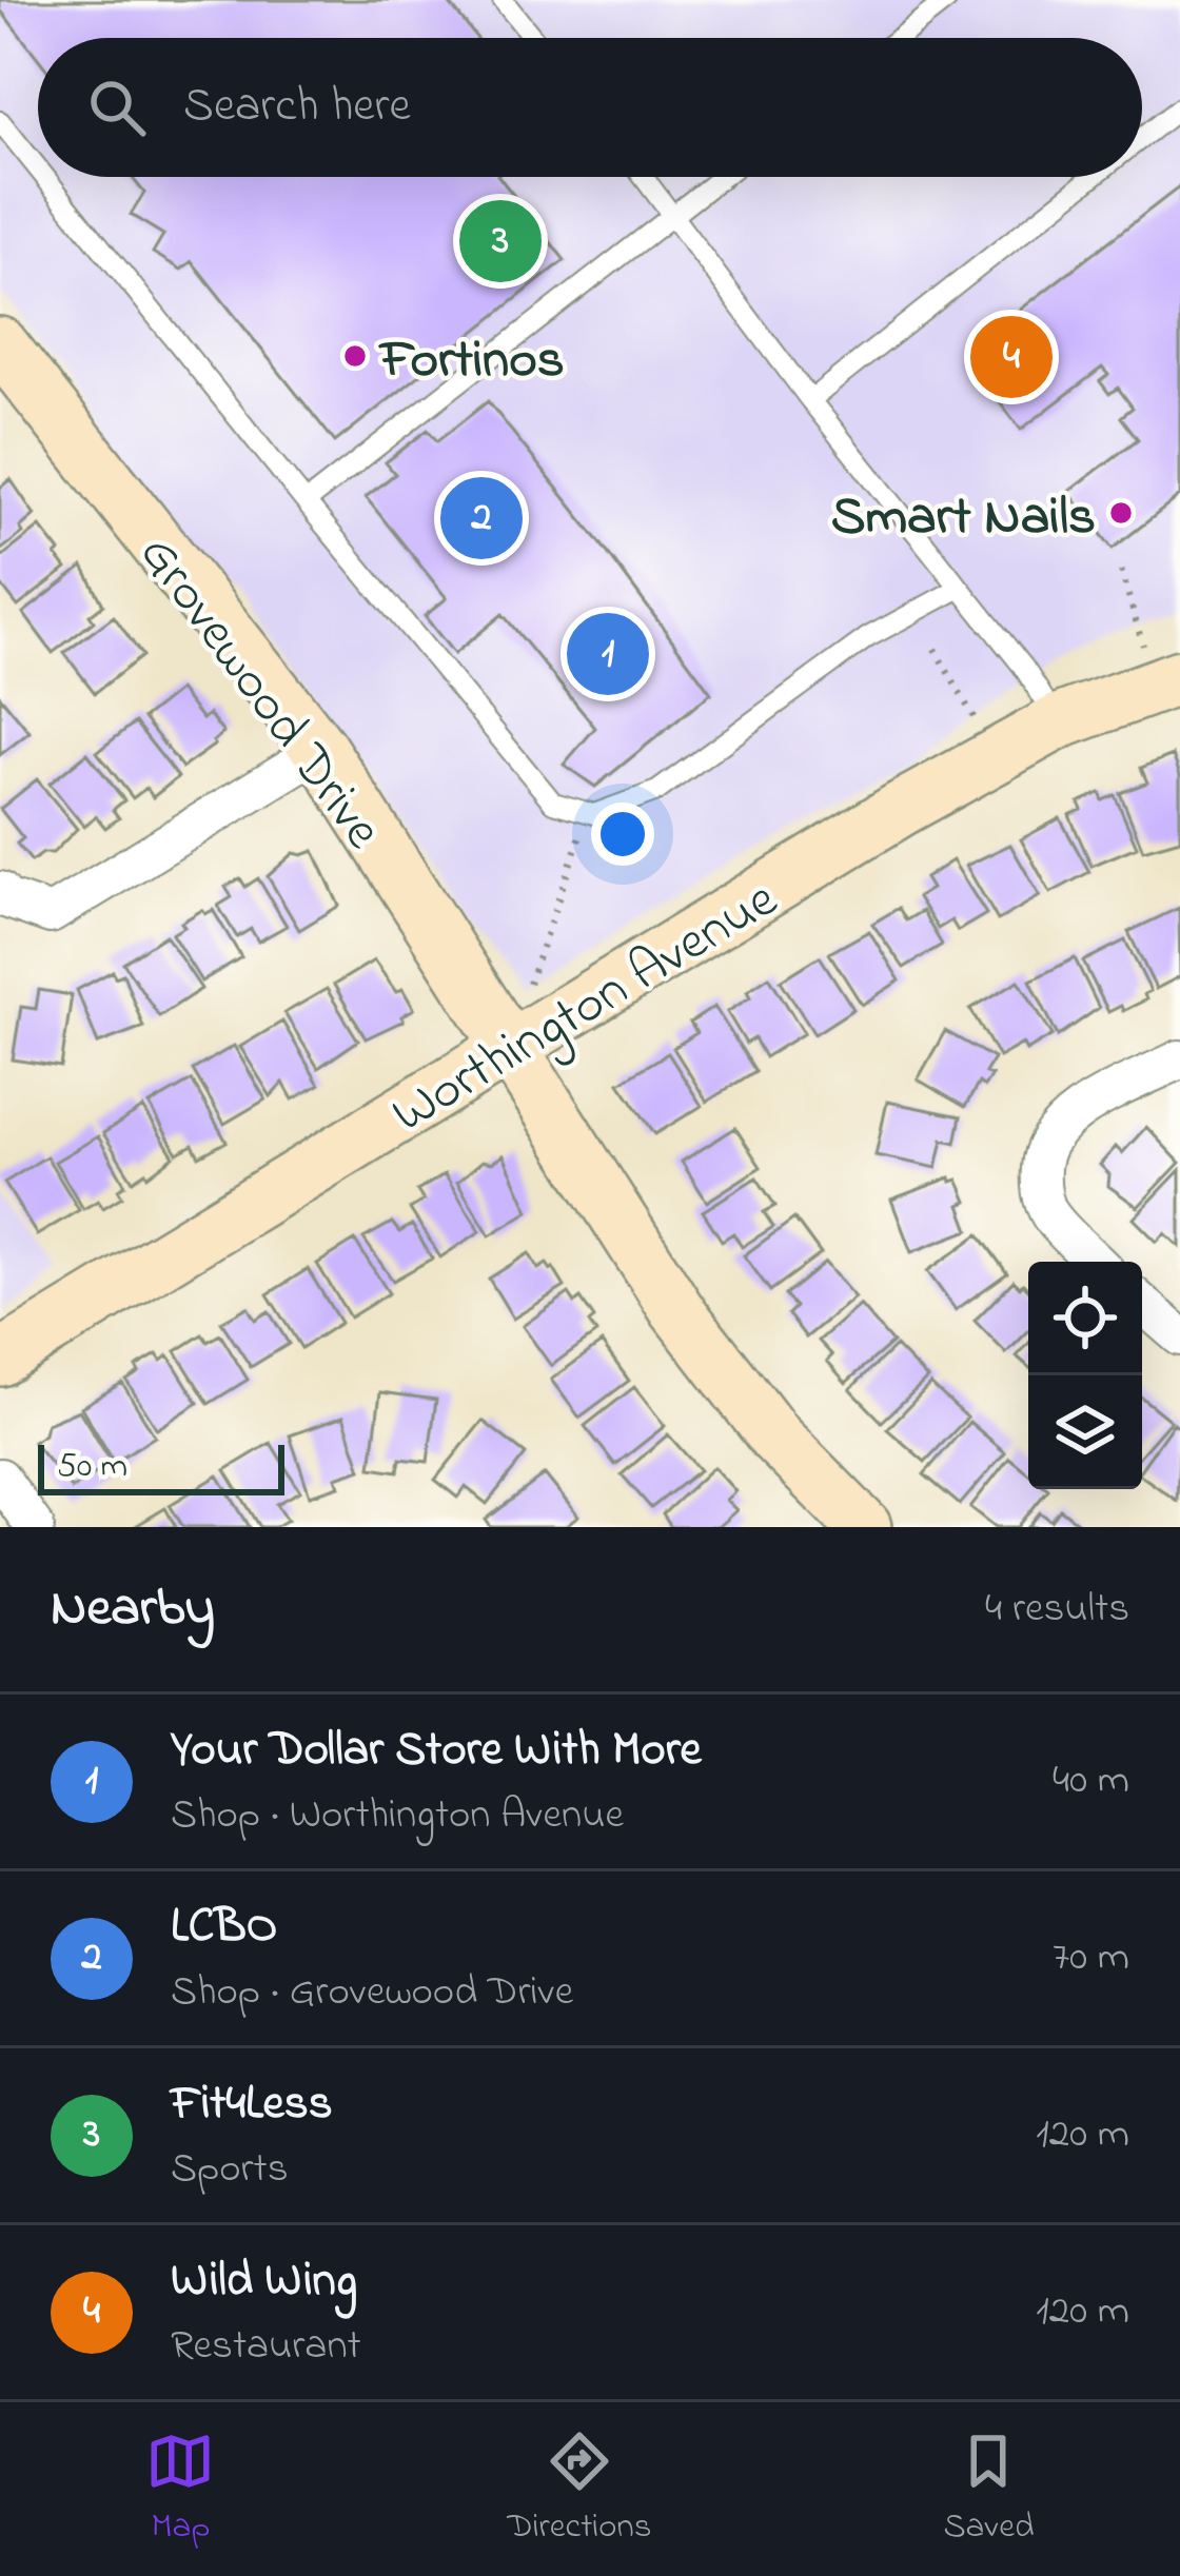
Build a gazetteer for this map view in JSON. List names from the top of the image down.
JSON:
{
  "streets": {
    "street": ["Grovewood Drive", "Worthington Avenue"]
  },
  "crossings": [
    ["Grovewood Drive", "Worthington Avenue"]
  ],
  "places": ["Fortinos", "Smart Nails"],
  "scale_bar": "50 m",
  "page": {
    "search": "Search here",
    "pins": [
      "3",
      "4",
      "2",
      "1"
    ],
    "scale": "50 m",
    "heading": ["Nearby", "4 results"],
    "list": [
      {
        "mark": "1",
        "name": "Your Dollar Store With More",
        "note": "Shop · Worthington Avenue",
        "value": "40 m"
      },
      {
        "mark": "2",
        "name": "LCBO",
        "note": "Shop · Grovewood Drive",
        "value": "70 m"
      },
      {
        "mark": "3",
        "name": "Fit4Less",
        "note": "Sports",
        "value": "120 m"
      },
      {
        "mark": "4",
        "name": "Wild Wing",
        "note": "Restaurant",
        "value": "120 m"
      }
    ],
    "nav": ["Map", "Directions", "Saved"]
  }
}
